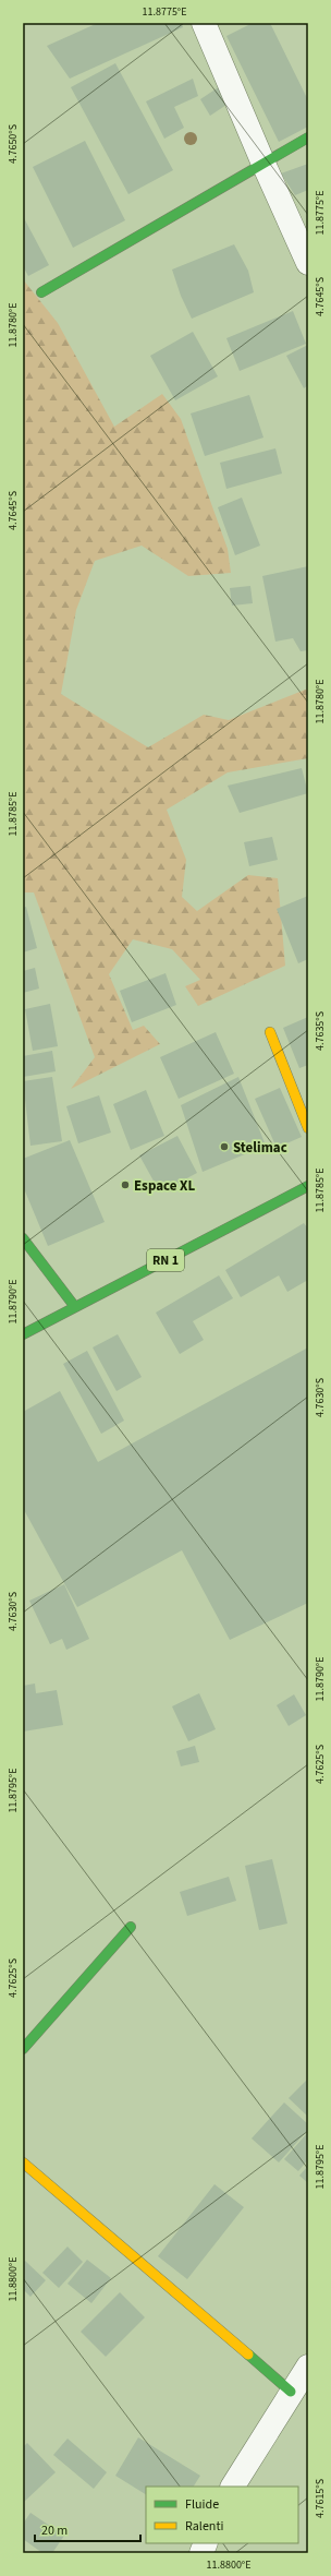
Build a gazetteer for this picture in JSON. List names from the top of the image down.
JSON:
{
  "streets": {
    "main road": ["RN 1"]
  },
  "places": ["Stelimac", "Espace XL"],
  "legend": ["Fluide", "Ralenti"],
  "scale_bar": "20 m",
  "coordinates": [
    "11.8775°E",
    "4.7650°S",
    "4.7645°S",
    "11.8780°E",
    "11.8785°E",
    "4.7635°S",
    "11.8790°E",
    "4.7630°S",
    "4.7625°S",
    "11.8795°E",
    "11.8800°E",
    "4.7615°S"
  ]
}
